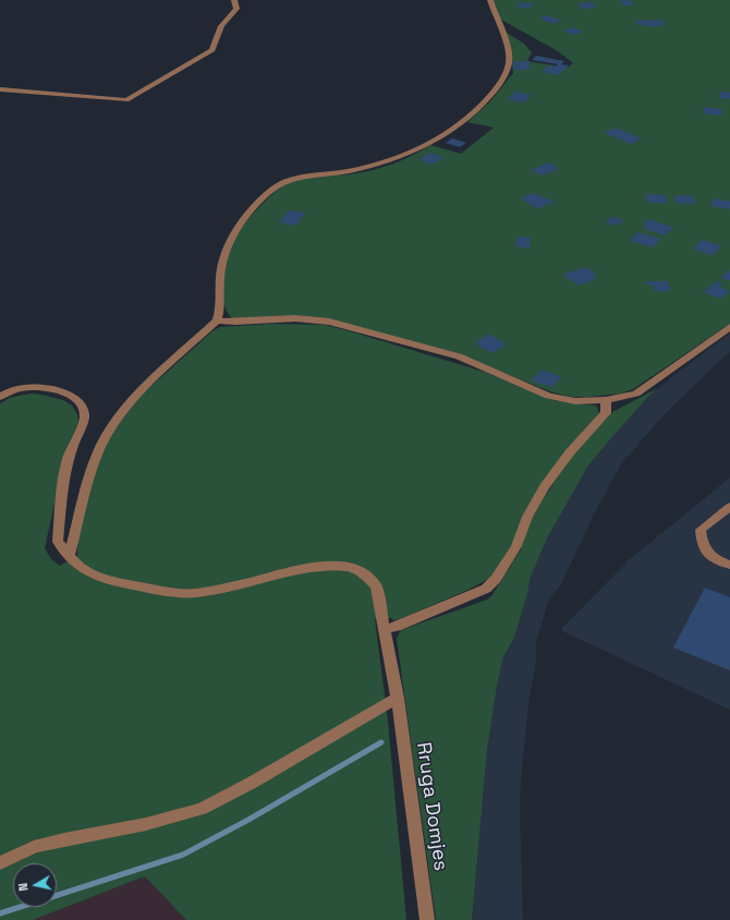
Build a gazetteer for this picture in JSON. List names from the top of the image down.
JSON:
{
  "streets": {
    "street": ["Rruga Domjes"]
  },
  "north": "left"
}
